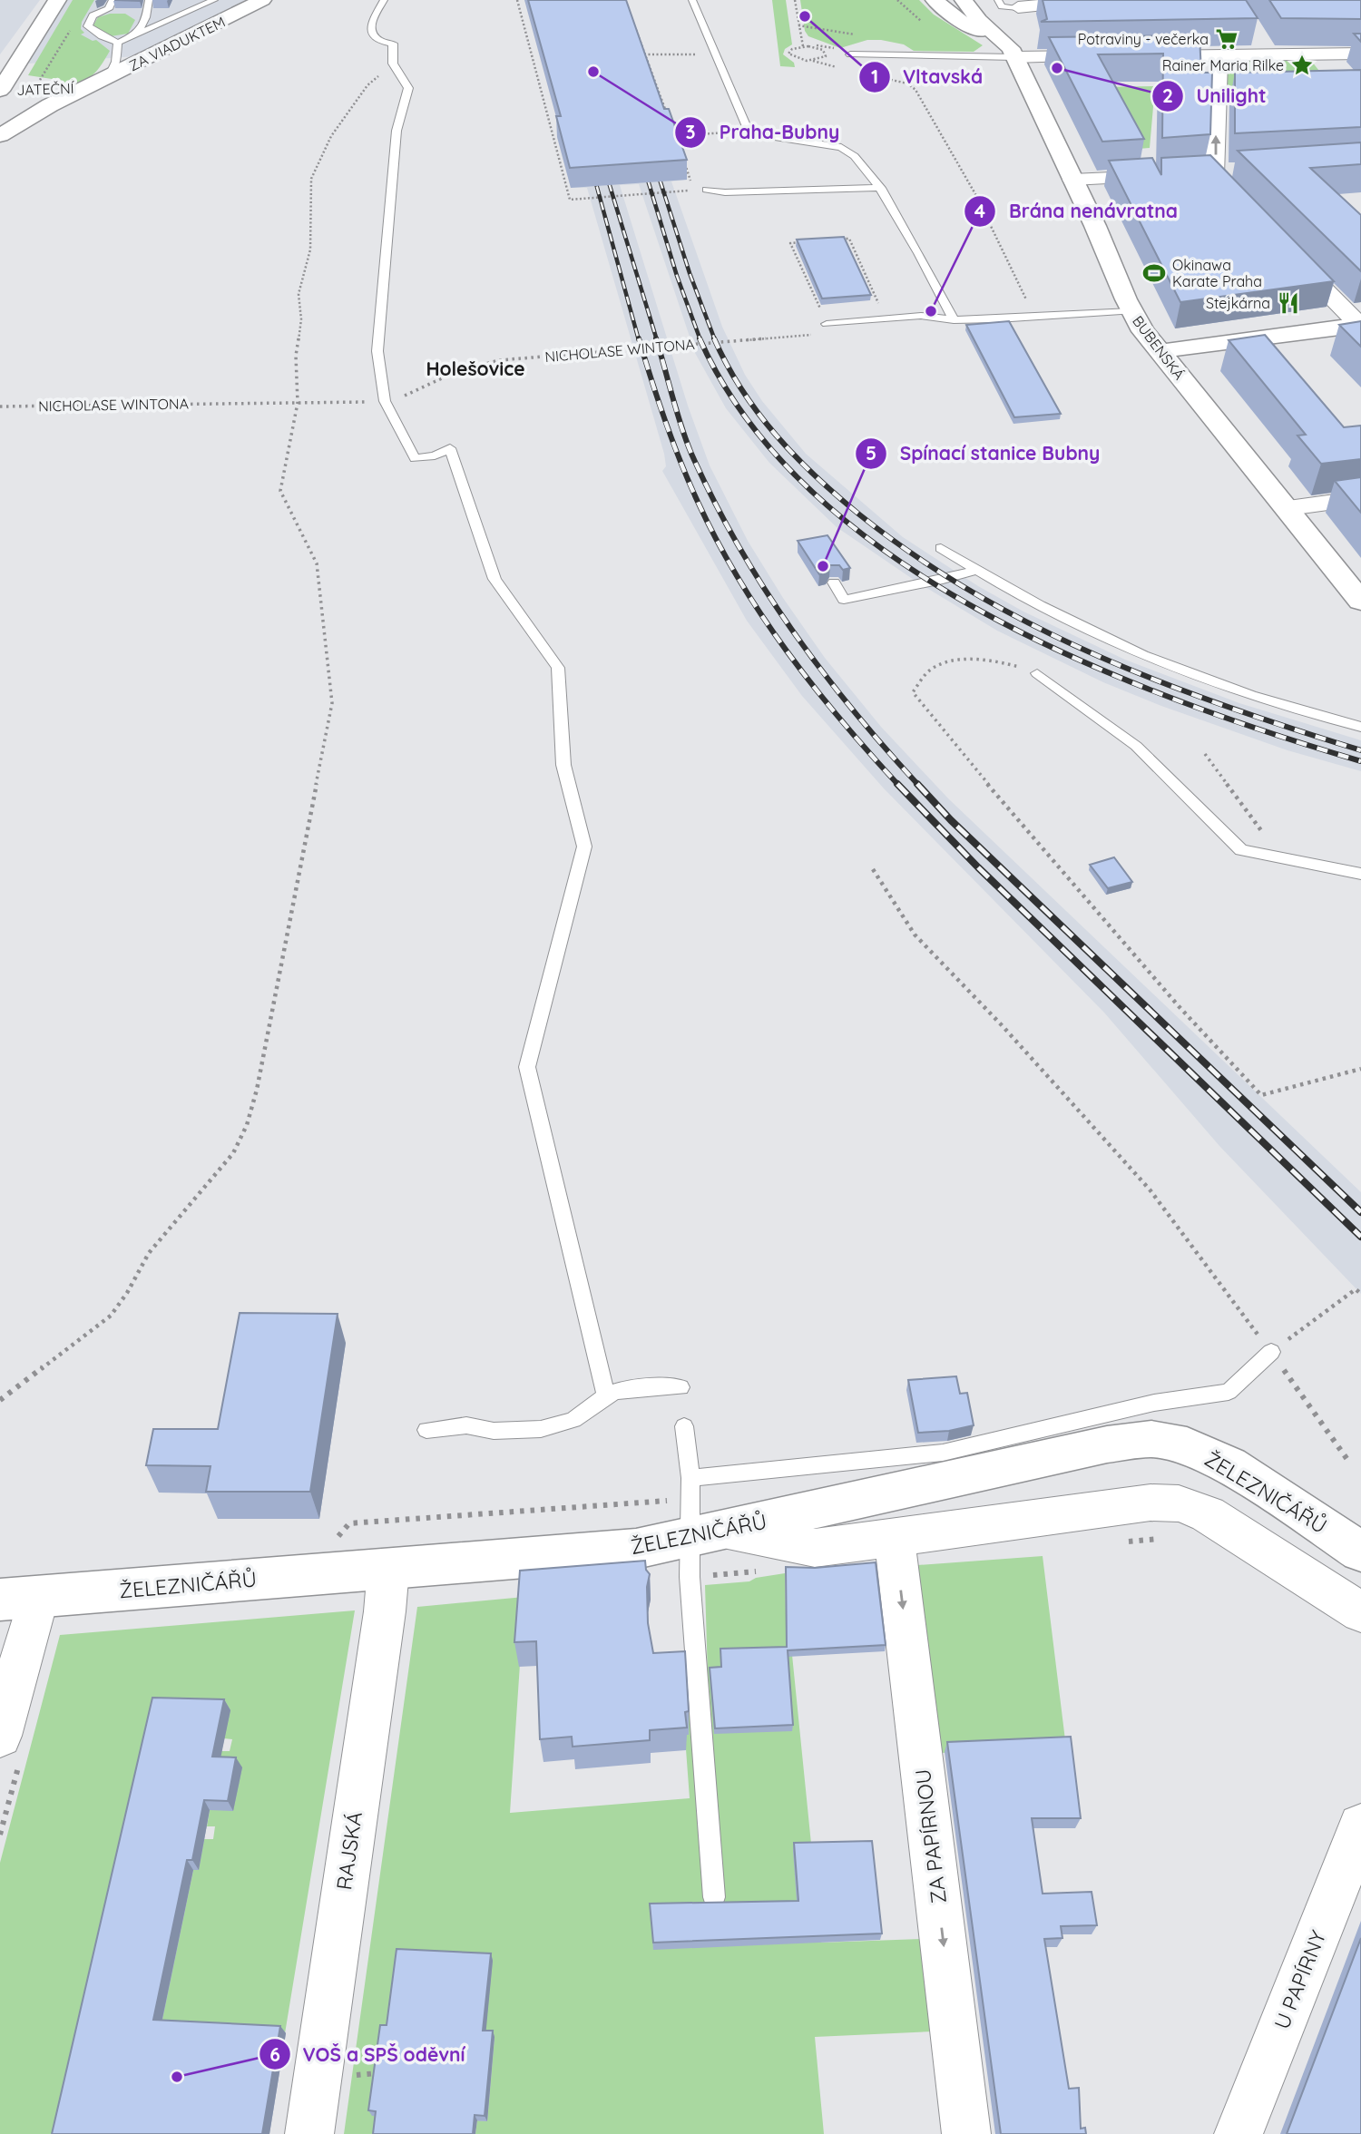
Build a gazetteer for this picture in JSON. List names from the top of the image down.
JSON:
{
  "streets": {
    "main road": [
      "ZA VIADUKTEM",
      "JATEČNÍ",
      "BUBENSKÁ",
      "ŽELEZNIČÁŘŮ"
    ],
    "street": ["ZA PAPÍRNOU", "RAJSKÁ", "U PAPÍRNY"],
    "path": ["NICHOLASE WINTONA"]
  },
  "crossings": [
    ["ZA VIADUKTEM", "JATEČNÍ"],
    ["ŽELEZNIČÁŘŮ", "RAJSKÁ"]
  ],
  "one_way": ["ZA PAPÍRNOU"],
  "districts": ["Holešovice"],
  "places": {
    "other": [
      "Vltavská",
      "Unilight",
      "Praha-Bubny",
      "Brána nenávratna",
      "Spínací stanice Bubny",
      "VOŠ a SPŠ oděvní"
    ],
    "supermarket": ["Potraviny - večerka"],
    "place": ["Rainer Maria Rilke"],
    "sports": ["Okinawa Karate Praha"],
    "restaurant": ["Stejkárna"]
  }
}
